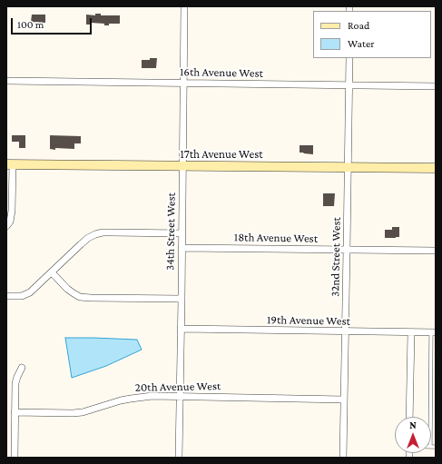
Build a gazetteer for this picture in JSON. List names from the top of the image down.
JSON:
{
  "streets": {
    "street": [
      "16th Avenue West",
      "17th Avenue West",
      "34th Street West",
      "18th Avenue West",
      "32nd Street West",
      "19th Avenue West",
      "20th Avenue West"
    ]
  },
  "crossings": [
    ["16th Avenue West", "34th Street West"],
    ["16th Avenue West", "32nd Street West"],
    ["17th Avenue West", "34th Street West"],
    ["17th Avenue West", "32nd Street West"],
    ["34th Street West", "18th Avenue West"],
    ["34th Street West", "19th Avenue West"],
    ["34th Street West", "20th Avenue West"],
    ["18th Avenue West", "32nd Street West"],
    ["32nd Street West", "19th Avenue West"],
    ["32nd Street West", "20th Avenue West"]
  ],
  "legend": ["Road", "Water"],
  "scale_bar": "100 m",
  "north": "top"
}
